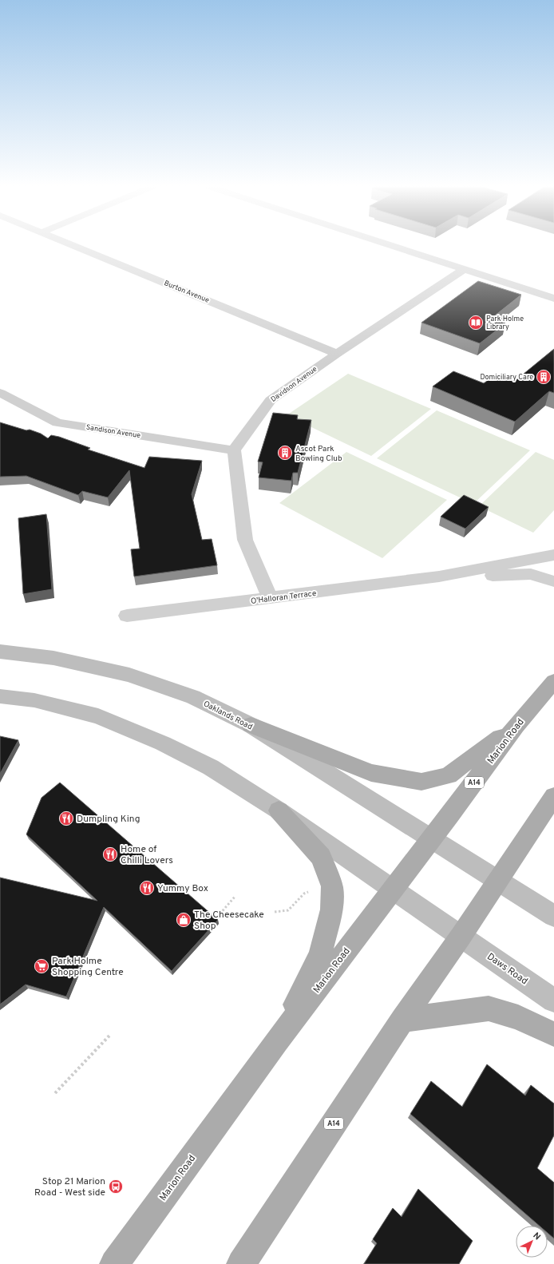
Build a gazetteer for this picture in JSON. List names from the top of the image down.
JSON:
{
  "streets": {
    "main road": [
      "Oaklands Road",
      "Marion Road",
      "A14",
      "Daws Road"
    ],
    "street": [
      "Burton Avenue",
      "Davidson Avenue",
      "Sandison Avenue",
      "O'Halloran Terrace"
    ]
  },
  "crossings": [
    ["Burton Avenue", "Davidson Avenue"],
    ["Davidson Avenue", "Sandison Avenue"],
    ["Oaklands Road", "Marion Road"],
    ["Oaklands Road", "A14"],
    ["Marion Road", "Daws Road"],
    ["A14", "Daws Road"]
  ],
  "places": {
    "library": ["Park Holme Library"],
    "building": ["Domiciliary Care", "Ascot Park Bowling Club"],
    "restaurant": ["Dumpling King", "Home of Chilli Lovers", "Yummy Box"],
    "shop": ["The Cheesecake Shop"],
    "supermarket": ["Park Holme Shopping Centre"],
    "bus stop": ["Stop 21 Marion Road - West side"]
  },
  "north": "top right"
}
